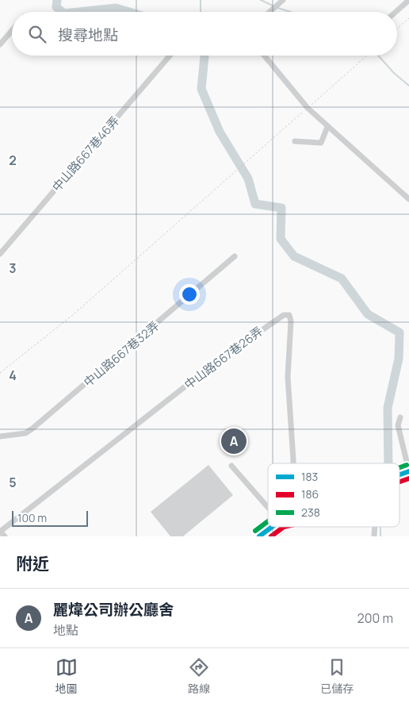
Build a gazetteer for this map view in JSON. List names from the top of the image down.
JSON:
{
  "streets": {
    "street": ["中山路667巷46弄", "中山路667巷32弄", "中山路667巷26弄"]
  },
  "lines": ["transit line 238", "transit line 183", "transit line 186"],
  "legend": ["183", "186", "238"],
  "scale_bar": "100 m",
  "page": {
    "search": "搜尋地點",
    "pins": "A",
    "scale": "100 m",
    "heading": "附近",
    "list": [
      {
        "mark": "A",
        "name": "麗煒公司辦公廳舍",
        "note": "地點",
        "value": "200 m"
      }
    ],
    "nav": ["地圖", "路線", "已儲存"]
  },
  "grid": {
    "rows": [
      "2",
      "3",
      "4",
      "5"
    ]
  }
}
